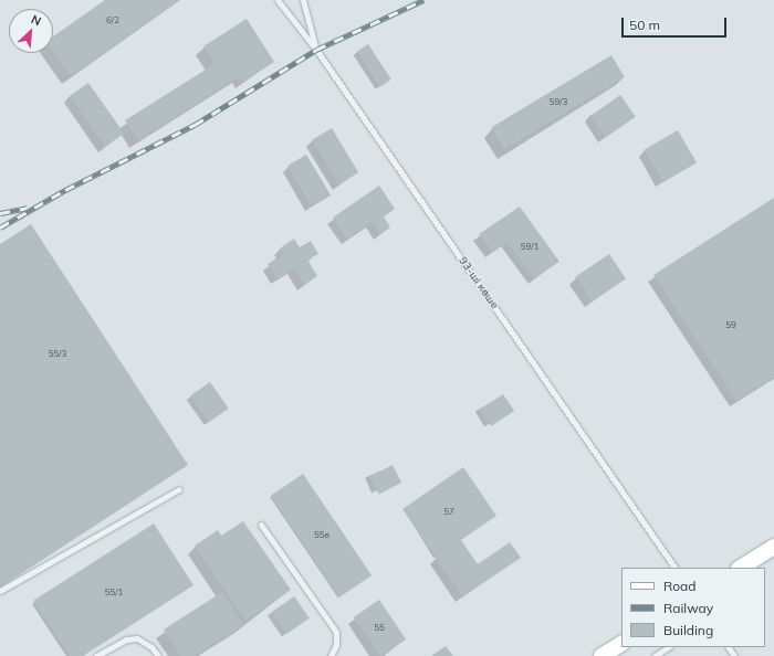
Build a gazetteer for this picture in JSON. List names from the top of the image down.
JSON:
{
  "streets": {
    "lane": ["93-ші көше"]
  },
  "house_numbers": [
    "6/2",
    "59/3",
    "59/1",
    "59",
    "55/3",
    "57",
    "55в",
    "55/1",
    "55"
  ],
  "legend": ["Road", "Railway", "Building"],
  "scale_bar": "50 m",
  "north": "top right"
}
